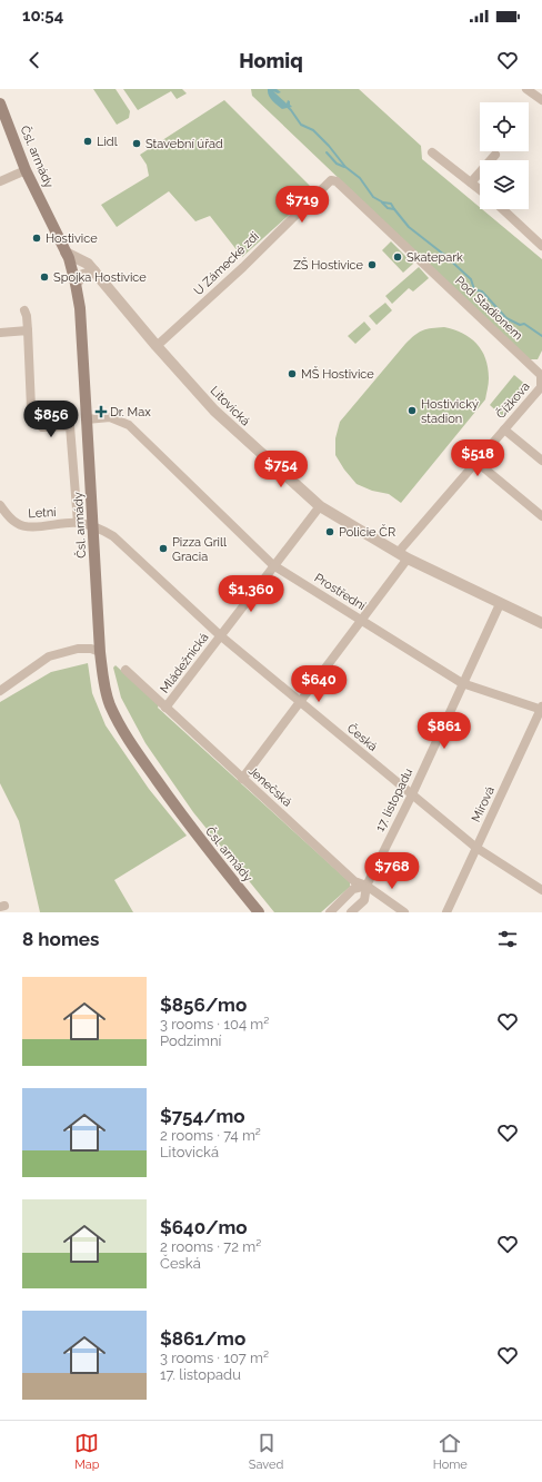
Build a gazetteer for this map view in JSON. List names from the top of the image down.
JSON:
{
  "streets": {
    "main road": ["Čsl. armády"],
    "street": [
      "U Zámecké zdi",
      "Pod Stadionem",
      "Čížkova",
      "Litovická",
      "Letní",
      "Prostřední",
      "Mládežnická",
      "Česká",
      "Jenečská",
      "17. listopadu",
      "Mírová"
    ]
  },
  "crossings": [
    ["Čsl. armády", "Litovická"],
    ["Čsl. armády", "Letní"],
    ["Čsl. armády", "Prostřední"],
    ["Čsl. armády", "Česká"],
    ["U Zámecké zdi", "Pod Stadionem"],
    ["U Zámecké zdi", "Litovická"],
    ["Pod Stadionem", "Čížkova"],
    ["Čížkova", "Litovická"],
    ["Čížkova", "Prostřední"],
    ["Čížkova", "Česká"],
    ["Čížkova", "Jenečská"],
    ["Litovická", "Mládežnická"],
    ["Litovická", "17. listopadu"],
    ["Letní", "Česká"],
    ["Prostřední", "Mládežnická"],
    ["Prostřední", "17. listopadu"],
    ["Prostřední", "Mírová"],
    ["Mládežnická", "Česká"],
    ["Mládežnická", "Jenečská"],
    ["Česká", "17. listopadu"],
    ["Česká", "Mírová"],
    ["Jenečská", "17. listopadu"]
  ],
  "places": {
    "other": [
      "Lidl",
      "Stavební úřad",
      "Hostivice",
      "Skatepark",
      "ZŠ Hostivice",
      "Spojka Hostivice",
      "MŠ Hostivice",
      "Hostivický stadion",
      "Policie ČR",
      "Pizza Grill Gracia"
    ],
    "health": ["Dr. Max"]
  },
  "page": {
    "status": "10:54",
    "header": "Homiq",
    "price": [
      "$719",
      "$856",
      "$518",
      "$754",
      "$1,360",
      "$640",
      "$861",
      "$768"
    ],
    "heading": "8 homes",
    "list": [
      {
        "name": "$856/mo",
        "note": "3 rooms · 104 m² · Podzimní"
      },
      {
        "name": "$754/mo",
        "note": "2 rooms · 74 m² · Litovická"
      },
      {
        "name": "$640/mo",
        "note": "2 rooms · 72 m² · Česká"
      },
      {
        "name": "$861/mo",
        "note": "3 rooms · 107 m² · 17. listopadu"
      }
    ],
    "tabs": ["Map", "Saved", "Home"]
  }
}
